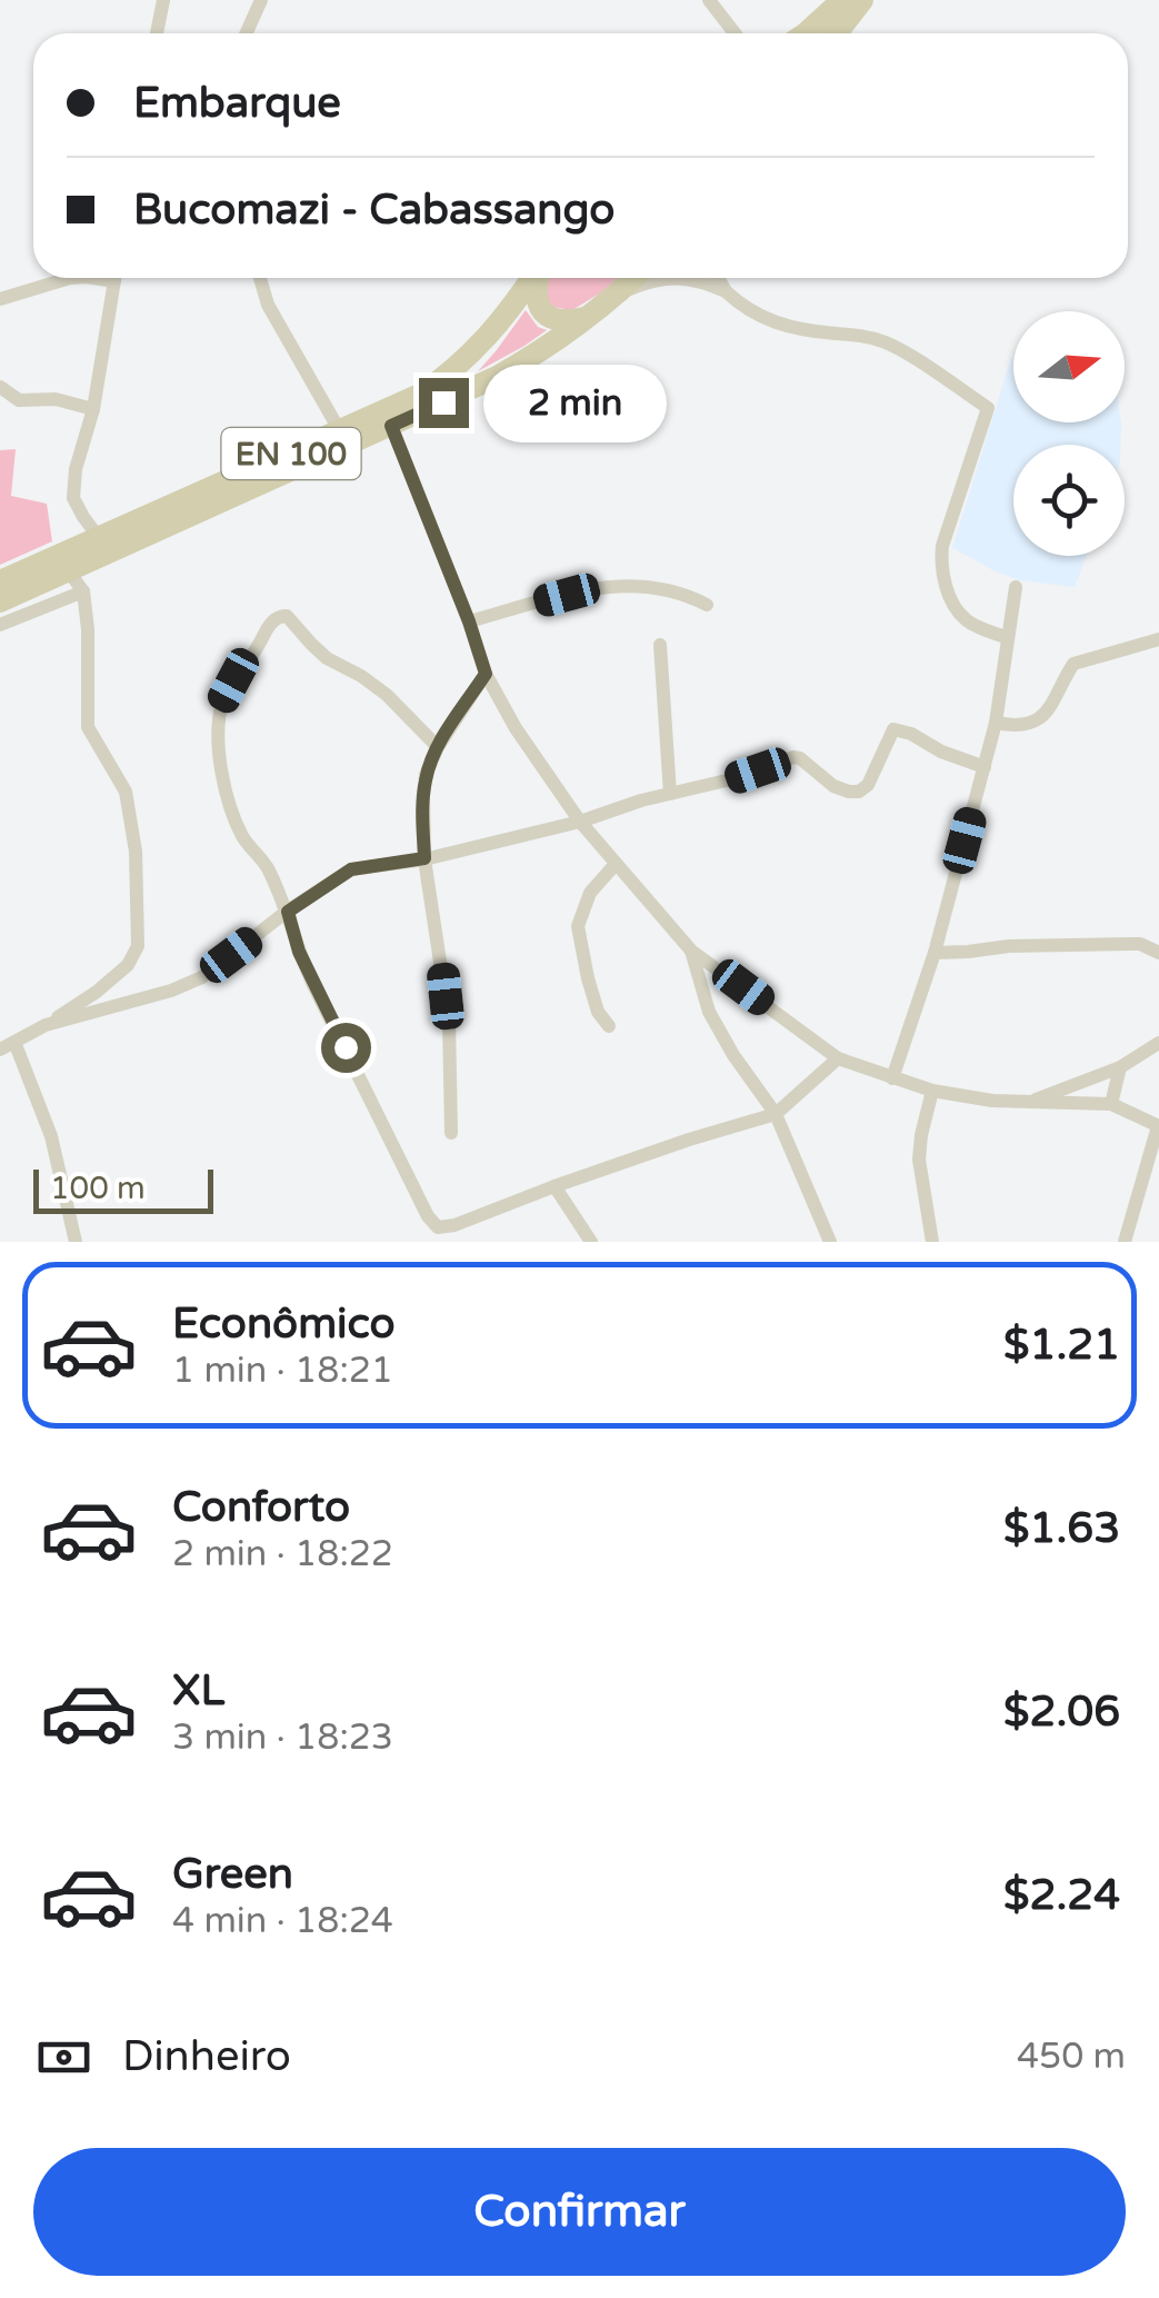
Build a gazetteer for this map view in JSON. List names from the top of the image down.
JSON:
{
  "streets": {
    "main road": ["EN 100"]
  },
  "scale_bar": "100 m",
  "north": "right",
  "page": {
    "banner": ["Embarque", "Bucomazi - Cabassango"],
    "bubble": "2 min",
    "scale": "100 m",
    "list": [
      {
        "name": "Econômico",
        "note": "1 min · 18:21",
        "value": "$1.21"
      },
      {
        "name": "Conforto",
        "note": "2 min · 18:22",
        "value": "$1.63"
      },
      {
        "name": "XL",
        "note": "3 min · 18:23",
        "value": "$2.06"
      },
      {
        "name": "Green",
        "note": "4 min · 18:24",
        "value": "$2.24"
      }
    ],
    "pay": ["Dinheiro", "450 m"],
    "buttons": "Confirmar"
  }
}
